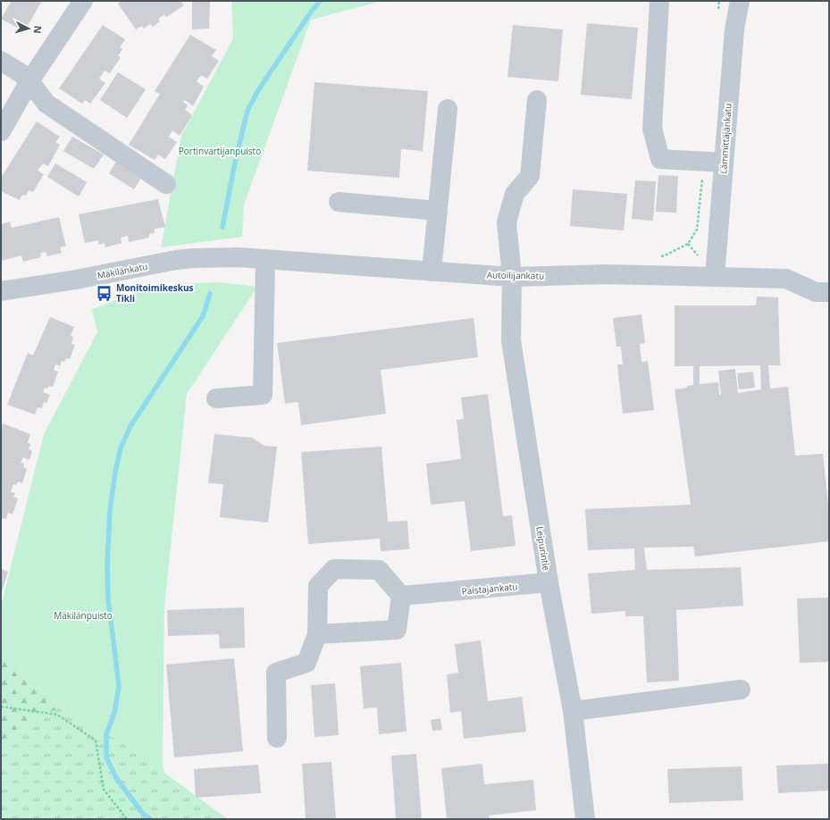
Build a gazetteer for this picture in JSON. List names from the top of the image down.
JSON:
{
  "streets": {
    "street": [
      "Lämmittäjänkatu",
      "Mäkilänkatu",
      "Autoilijankatu",
      "Leipurintie",
      "Paistajankatu"
    ]
  },
  "crossings": [
    ["Lämmittäjänkatu", "Autoilijankatu"],
    ["Mäkilänkatu", "Autoilijankatu"],
    ["Autoilijankatu", "Leipurintie"],
    ["Leipurintie", "Paistajankatu"]
  ],
  "parks": ["Portinvartijanpuisto", "Mäkilänpuisto"],
  "places": {
    "bus stop": ["Monitoimikeskus Tikli"]
  },
  "north": "right"
}
